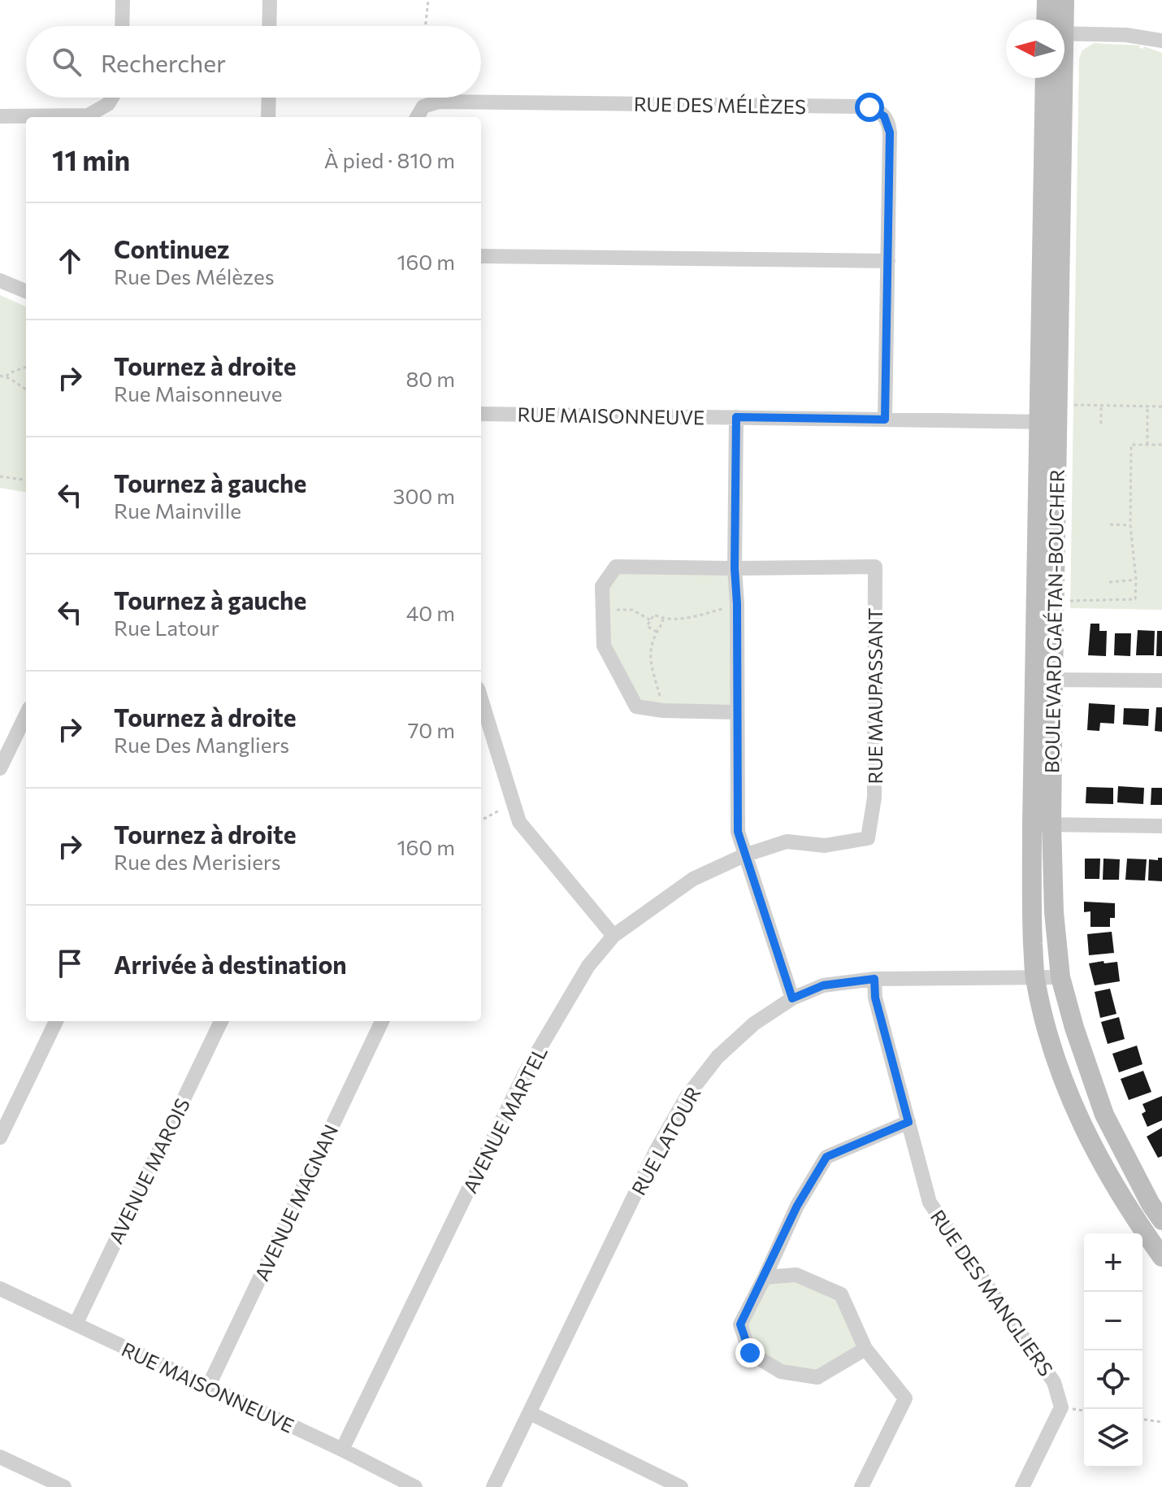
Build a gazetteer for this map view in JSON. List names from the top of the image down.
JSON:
{
  "streets": {
    "street": [
      "RUE DES MÉLÈZES",
      "RUE MAISONNEUVE",
      "BOULEVARD GAÉTAN-BOUCHER",
      "RUE MAUPASSANT",
      "AVENUE MARTEL",
      "RUE LATOUR",
      "AVENUE MAROIS",
      "AVENUE MAGNAN",
      "RUE DES MANGLIERS"
    ]
  },
  "crossings": [
    ["RUE DES MÉLÈZES", "RUE MAISONNEUVE"],
    ["RUE MAISONNEUVE", "BOULEVARD GAÉTAN-BOUCHER"],
    ["RUE MAISONNEUVE", "AVENUE MARTEL"],
    ["RUE MAISONNEUVE", "AVENUE MAROIS"],
    ["RUE MAISONNEUVE", "AVENUE MAGNAN"],
    ["BOULEVARD GAÉTAN-BOUCHER", "RUE LATOUR"],
    ["RUE MAUPASSANT", "AVENUE MARTEL"],
    ["RUE LATOUR", "RUE DES MANGLIERS"]
  ],
  "north": "left",
  "page": {
    "search": "Rechercher",
    "heading": ["11 min", "À pied · 810 m"],
    "list": [
      ["Continuez", "Rue Des Mélèzes", "160 m"],
      ["Tournez à droite", "Rue Maisonneuve", "80 m"],
      ["Tournez à gauche", "Rue Mainville", "300 m"],
      ["Tournez à gauche", "Rue Latour", "40 m"],
      ["Tournez à droite", "Rue Des Mangliers", "70 m"],
      ["Tournez à droite", "Rue des Merisiers", "160 m"],
      "Arrivée à destination"
    ],
    "map_buttons": ["+", "−"]
  }
}
